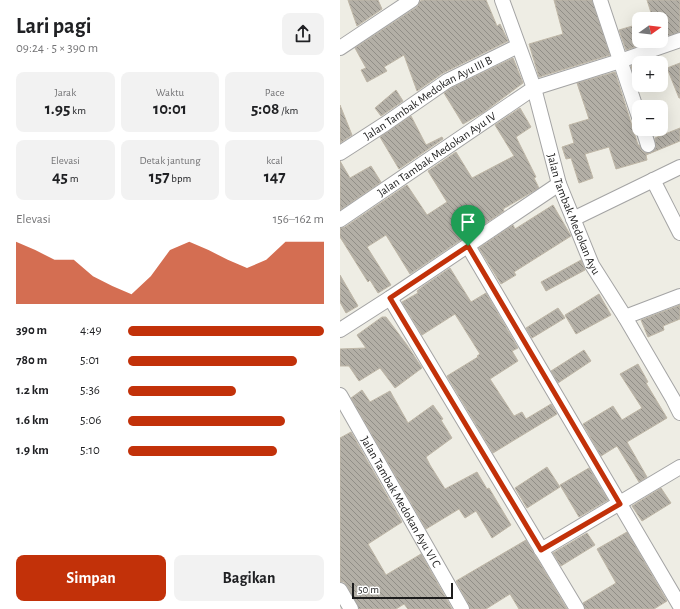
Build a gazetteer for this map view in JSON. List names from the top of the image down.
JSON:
{
  "streets": {
    "street": [
      "Jalan Tambak Medokan Ayu III B",
      "Jalan Tambak Medokan Ayu IV",
      "Jalan Tambak Medokan Ayu",
      "Jalan Tambak Medokan Ayu VI C"
    ]
  },
  "crossings": [
    ["Jalan Tambak Medokan Ayu III B", "Jalan Tambak Medokan Ayu"],
    ["Jalan Tambak Medokan Ayu IV", "Jalan Tambak Medokan Ayu"]
  ],
  "scale_bar": "50 m",
  "north": "right",
  "page": {
    "heading": ["Lari pagi", "09:24 · 5 × 390 m"],
    "map_buttons": ["+", "−"],
    "stats": [
      ["Jarak", "1.95 km"],
      ["Waktu", "10:01"],
      ["Pace", "5:08 /km"],
      ["Elevasi", "45 m"],
      ["Detak jantung", "157 bpm"],
      ["kcal", "147"]
    ],
    "chart": ["Elevasi", "156–162 m"],
    "list": [
      {
        "name": "390 m",
        "note": "4:49"
      },
      {
        "name": "780 m",
        "note": "5:01"
      },
      {
        "name": "1.2 km",
        "note": "5:36"
      },
      {
        "name": "1.6 km",
        "note": "5:06"
      },
      {
        "name": "1.9 km",
        "note": "5:10"
      }
    ],
    "buttons": ["Simpan", "Bagikan"],
    "scale": "50 m"
  }
}
